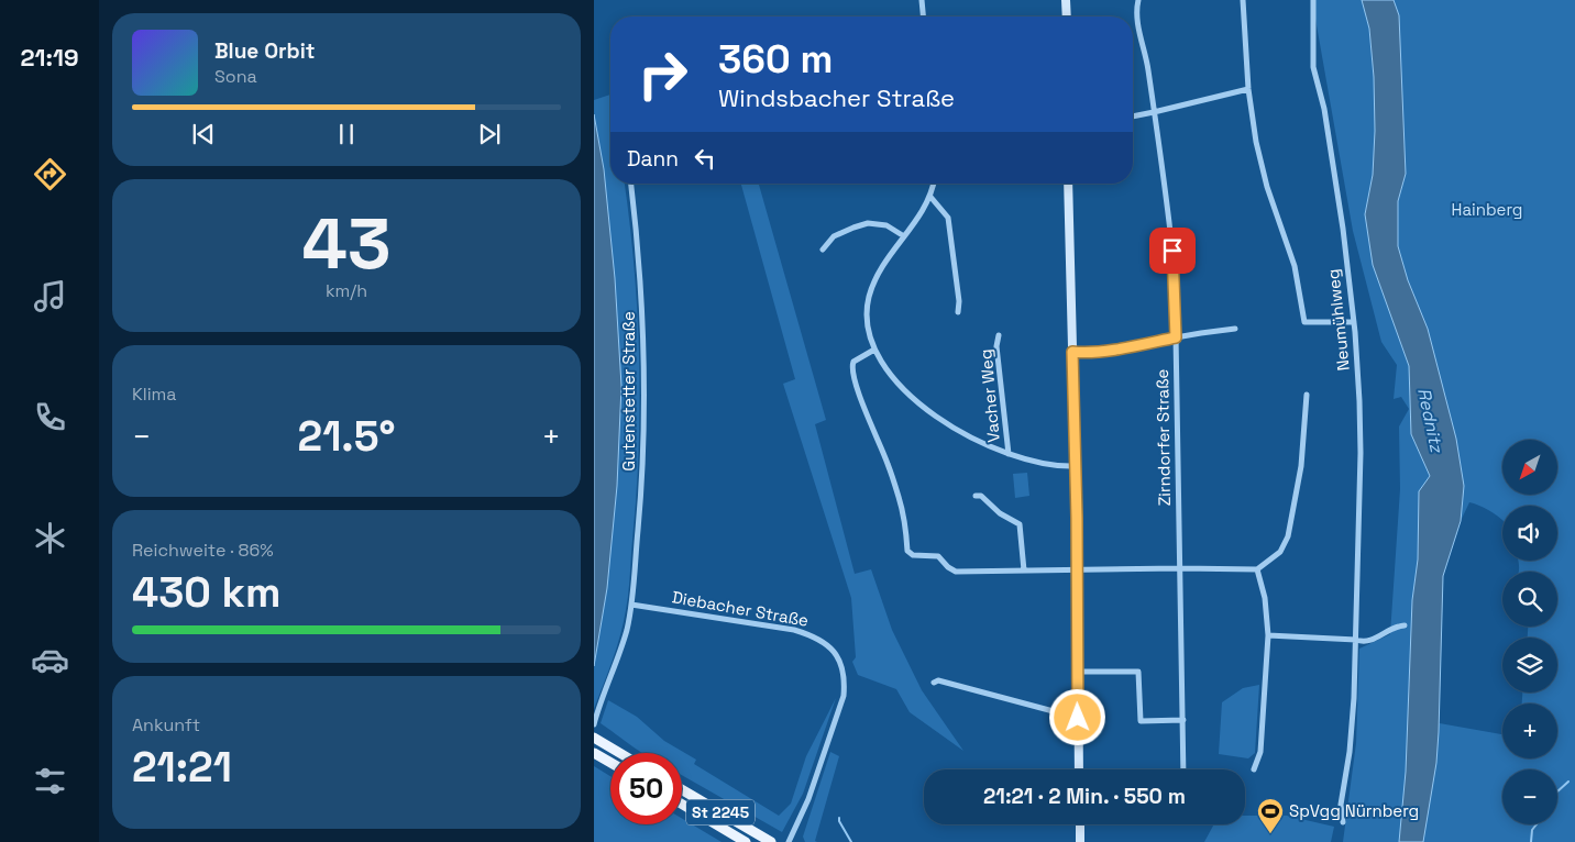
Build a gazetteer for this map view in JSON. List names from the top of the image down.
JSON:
{
  "streets": {
    "main road": ["St 2245"],
    "street": [
      "Neumühlweg",
      "Gutenstetter Straße",
      "Vacher Weg",
      "Zirndorfer Straße",
      "Diebacher Straße"
    ]
  },
  "crossings": [
    ["Gutenstetter Straße", "Diebacher Straße"]
  ],
  "water": ["Rednitz"],
  "parks": ["Hainberg"],
  "places": {
    "sports": ["SpVgg Nürnberg"]
  },
  "north": "bottom left",
  "page": {
    "tabs": "21:19",
    "turn": ["360 m", "Windsbacher Straße"],
    "song": ["Blue Orbit", "Sona"],
    "then": "Dann",
    "tile": [
      ["43", "km/h"],
      "Klima",
      ["Reichweite · 86%", "430 km"],
      ["Ankunft", "21:21"]
    ],
    "heat": ["−", "21.5°", "+"],
    "map_buttons": ["+", "−"],
    "limit": "50",
    "trip": "21:21 · 2 Min. · 550 m"
  }
}
